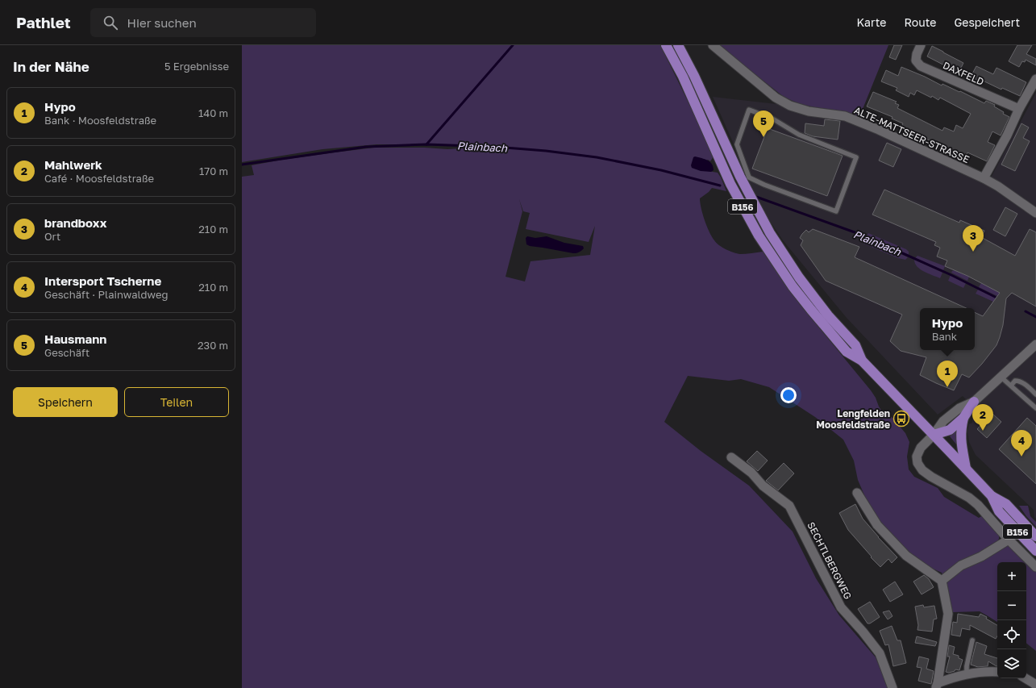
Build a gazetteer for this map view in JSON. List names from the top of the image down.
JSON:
{
  "streets": {
    "main road": ["B156"],
    "street": ["DAXFELD", "ALTE-MATTSEER-STRASSE", "SECHTLBERGWEG"]
  },
  "water": ["Plainbach"],
  "places": {
    "bus stop": ["Lengfelden Moosfeldstraße"]
  },
  "page": {
    "header": "Pathlet",
    "search": "Hier suchen",
    "nav": ["Karte", "Route", "Gespeichert"],
    "heading": ["In der Nähe", "5 Ergebnisse"],
    "list": [
      {
        "mark": "1",
        "name": "Hypo",
        "note": "Bank · Moosfeldstraße",
        "value": "140 m"
      },
      {
        "mark": "2",
        "name": "Mahlwerk",
        "note": "Café · Moosfeldstraße",
        "value": "170 m"
      },
      {
        "mark": "3",
        "name": "brandboxx",
        "note": "Ort",
        "value": "210 m"
      },
      {
        "mark": "4",
        "name": "Intersport Tscherne",
        "note": "Geschäft · Plainwaldweg",
        "value": "210 m"
      },
      {
        "mark": "5",
        "name": "Hausmann",
        "note": "Geschäft",
        "value": "230 m"
      }
    ],
    "pins": [
      "5",
      "3",
      "1",
      "2",
      "4"
    ],
    "popup": ["Hypo", "Bank"],
    "buttons": ["Speichern", "Teilen"],
    "map_buttons": ["+", "−"]
  }
}
